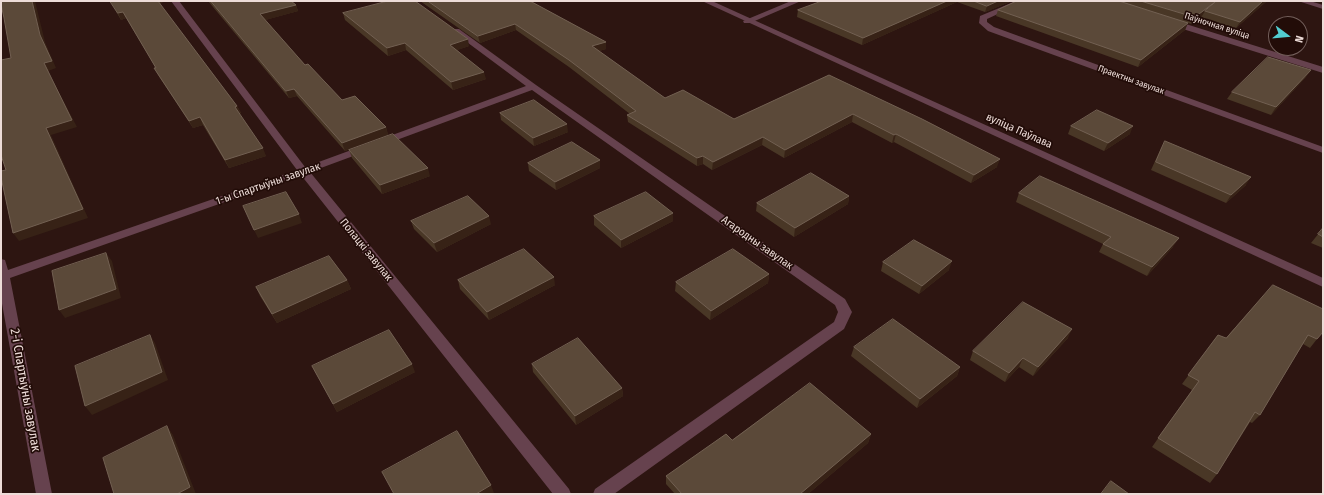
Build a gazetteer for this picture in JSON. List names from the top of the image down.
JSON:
{
  "streets": {
    "street": [
      "Паўночная вуліца",
      "Праектны завулак",
      "вуліца Паўлава",
      "1-ы Спартыўны завулак",
      "Агародны завулак",
      "Полацкі завулак",
      "2-і Спартыўны завулак"
    ]
  },
  "crossings": [
    ["1-ы Спартыўны завулак", "Агародны завулак"],
    ["1-ы Спартыўны завулак", "Полацкі завулак"],
    ["1-ы Спартыўны завулак", "2-і Спартыўны завулак"]
  ],
  "north": "right"
}
